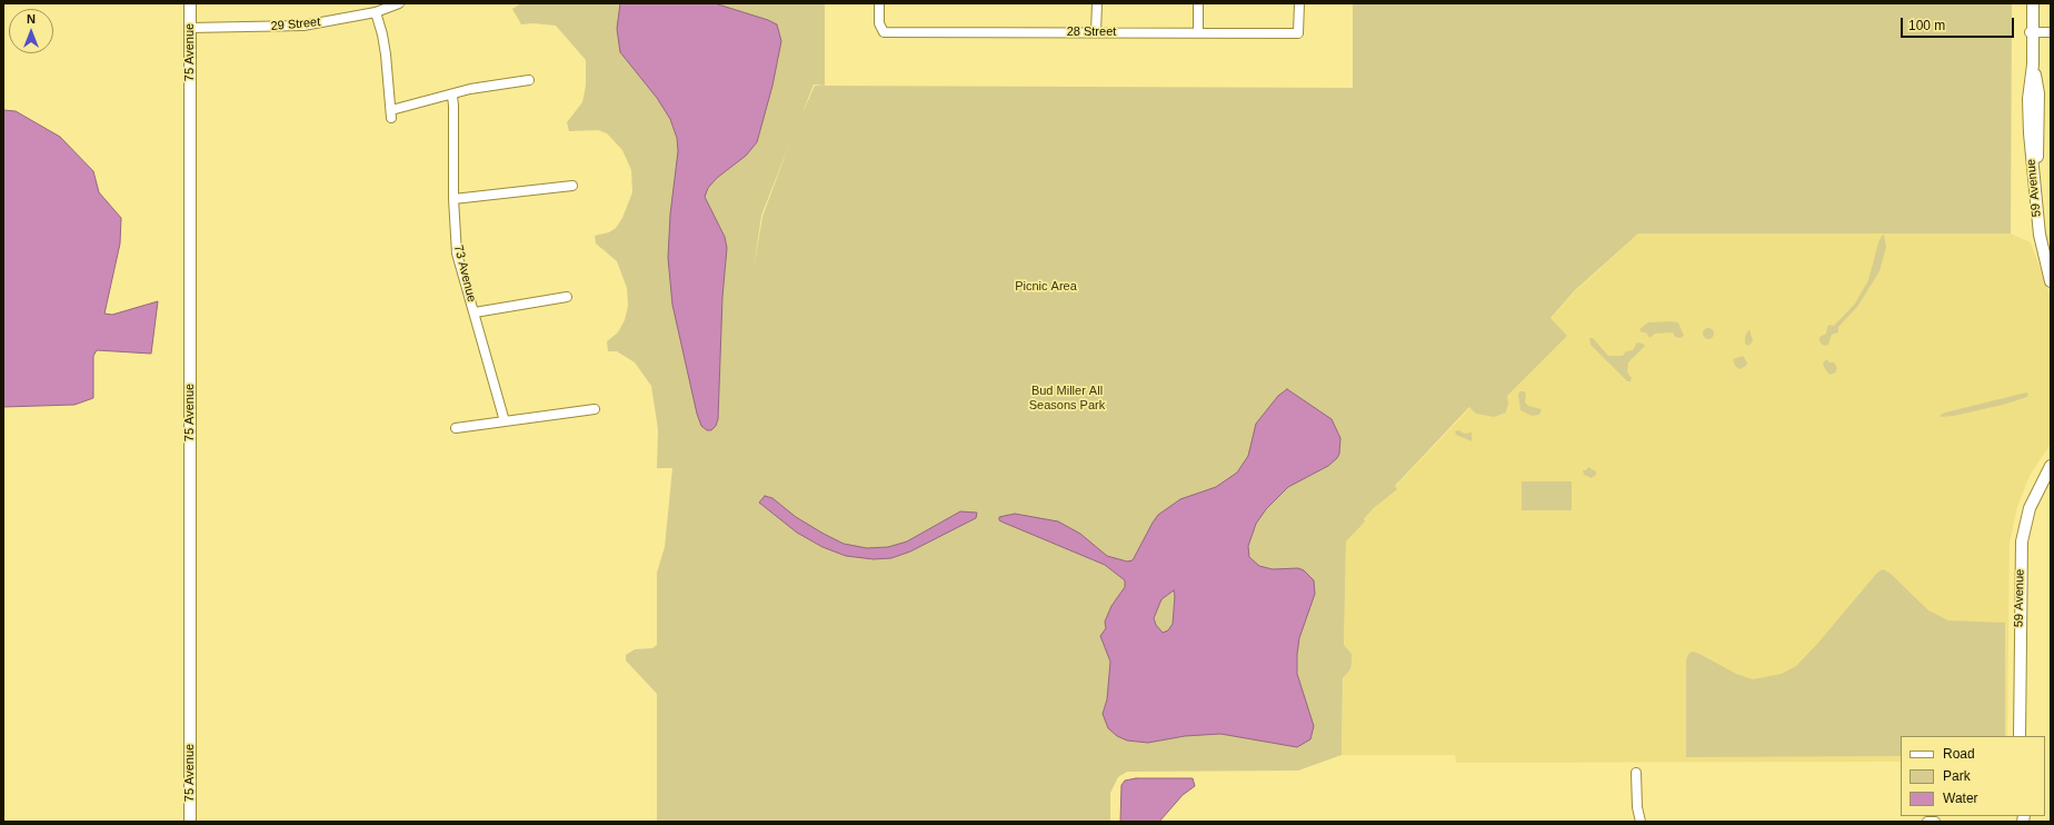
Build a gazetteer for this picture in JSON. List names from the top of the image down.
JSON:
{
  "streets": {
    "main road": ["75 Avenue", "59 Avenue"],
    "street": ["29 Street", "28 Street", "73 Avenue"]
  },
  "crossings": [
    ["29 Street", "75 Avenue"]
  ],
  "parks": ["Picnic Area", "Bud Miller All Seasons Park"],
  "legend": ["Road", "Park", "Water"],
  "scale_bar": "100 m",
  "north": "top"
}
